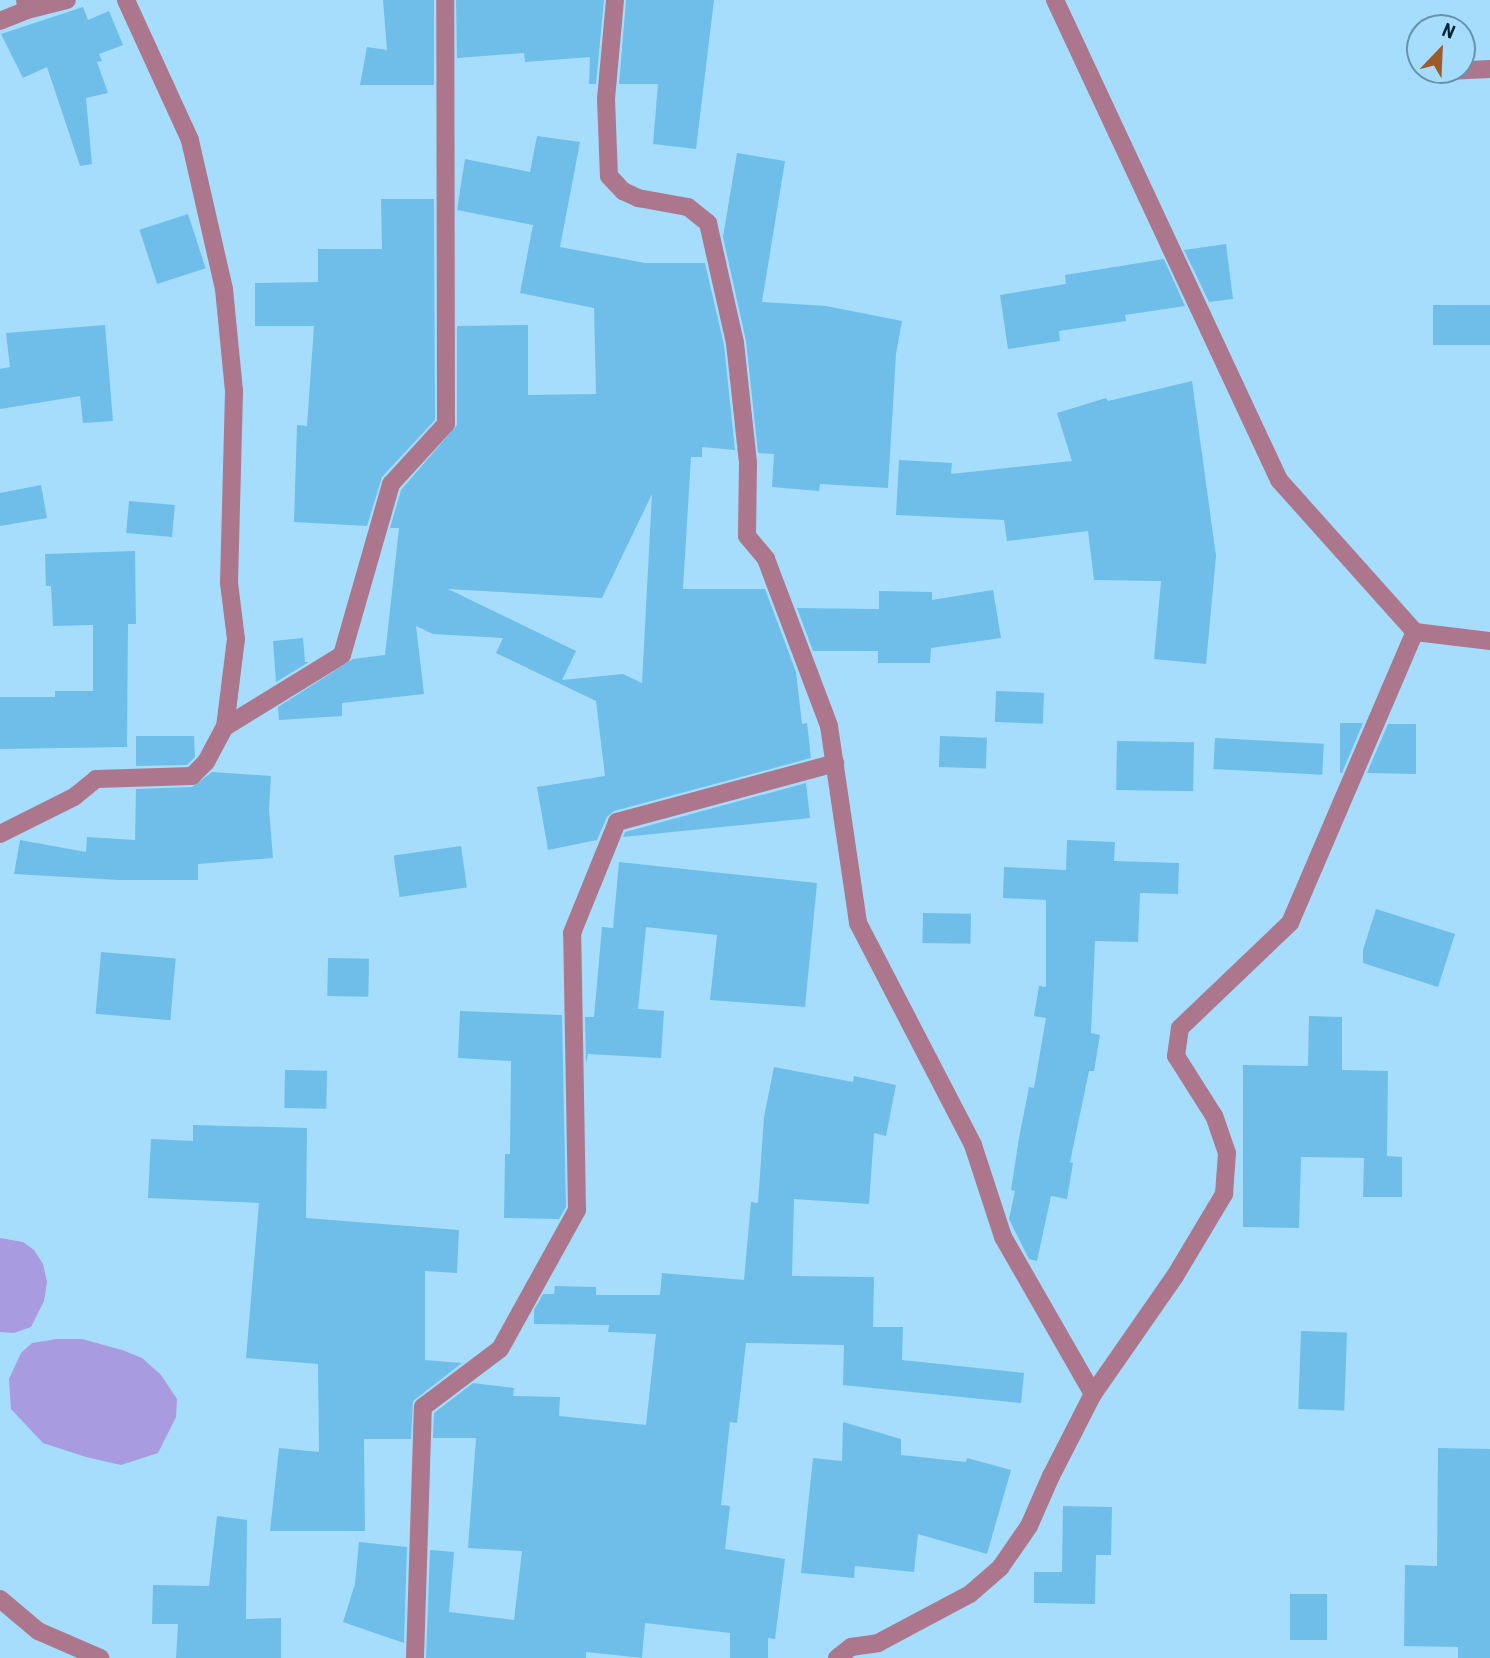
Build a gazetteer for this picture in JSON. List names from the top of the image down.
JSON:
{
  "north": "top right"
}
